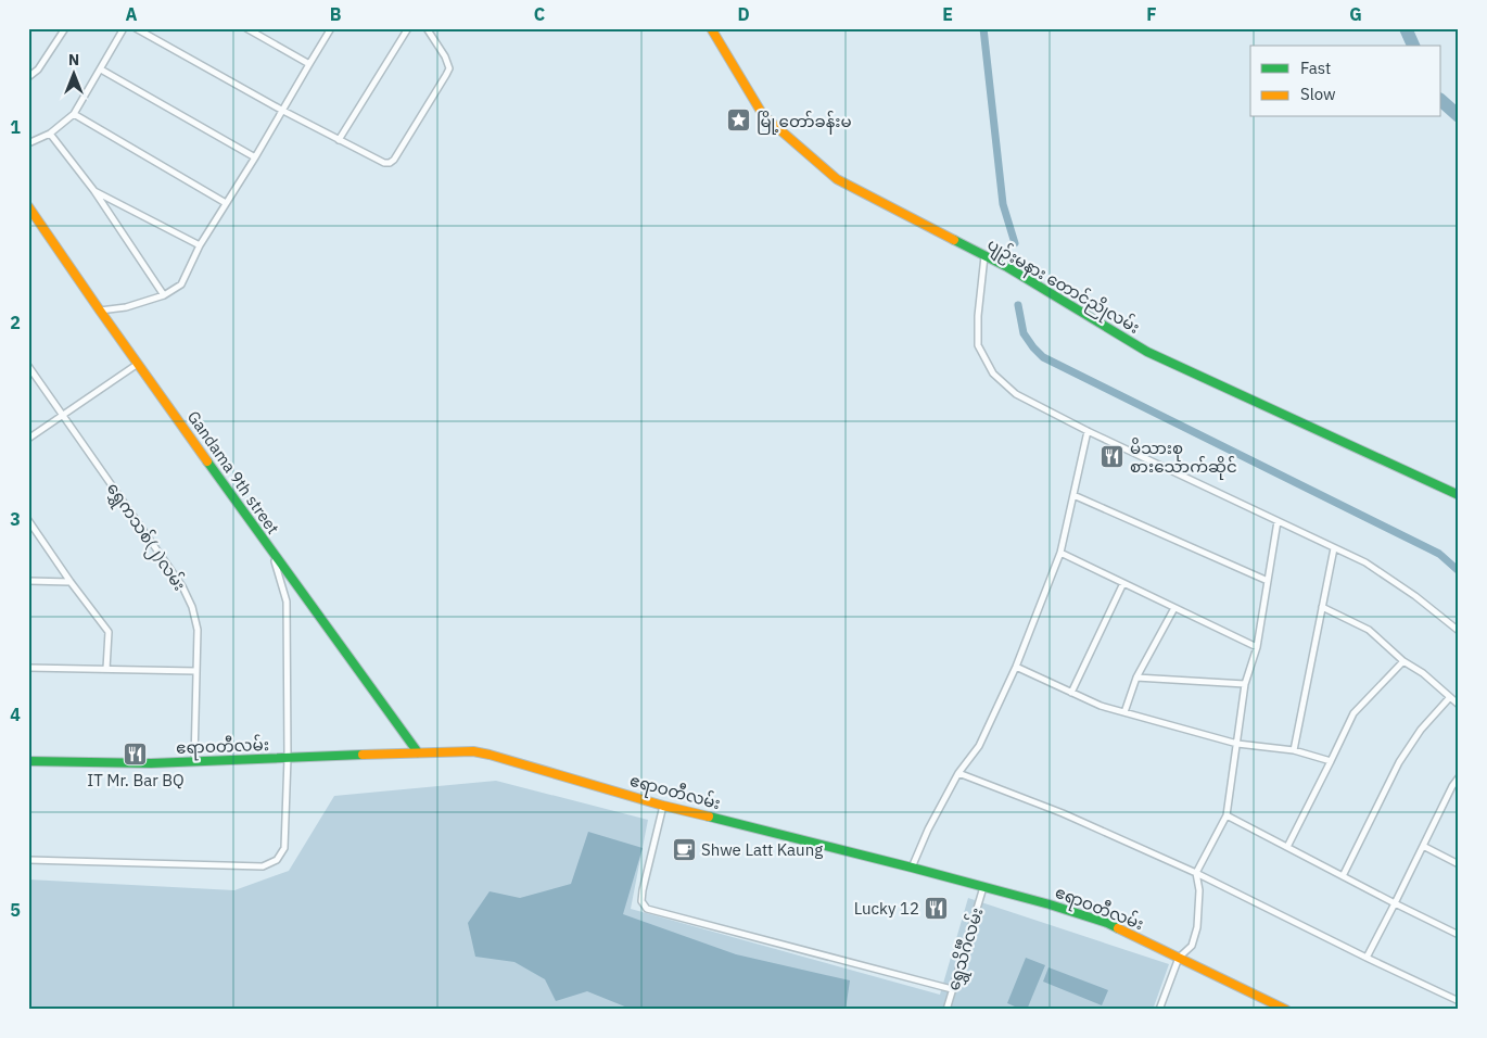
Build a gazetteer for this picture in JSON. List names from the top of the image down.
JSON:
{
  "streets": {
    "street": [
      "ပျဉ်းမနား တောင်ညိုလမ်း",
      "Gandama 9th street",
      "ရွှေကသစ်(၂)လမ်း",
      "ဧရာဝတီလမ်း",
      "ရွှေသိင်္ဂီလမ်း"
    ]
  },
  "crossings": [
    ["Gandama 9th street", "ဧရာဝတီလမ်း"],
    ["ရွှေကသစ်(၂)လမ်း", "ဧရာဝတီလမ်း"],
    ["ဧရာဝတီလမ်း", "ရွှေသိင်္ဂီလမ်း"]
  ],
  "places": {
    "place": ["မြို့တော်ခန်းမ"],
    "restaurant": ["မိသားစု စားသောက်ဆိုင်", "IT Mr. Bar BQ", "Lucky 12"],
    "cafe": ["Shwe Latt Kaung"]
  },
  "legend": ["Fast", "Slow"],
  "north": "top",
  "grid": {
    "columns": [
      "A",
      "B",
      "C",
      "D",
      "E",
      "F",
      "G"
    ],
    "rows": [
      "1",
      "2",
      "3",
      "4",
      "5"
    ]
  }
}
